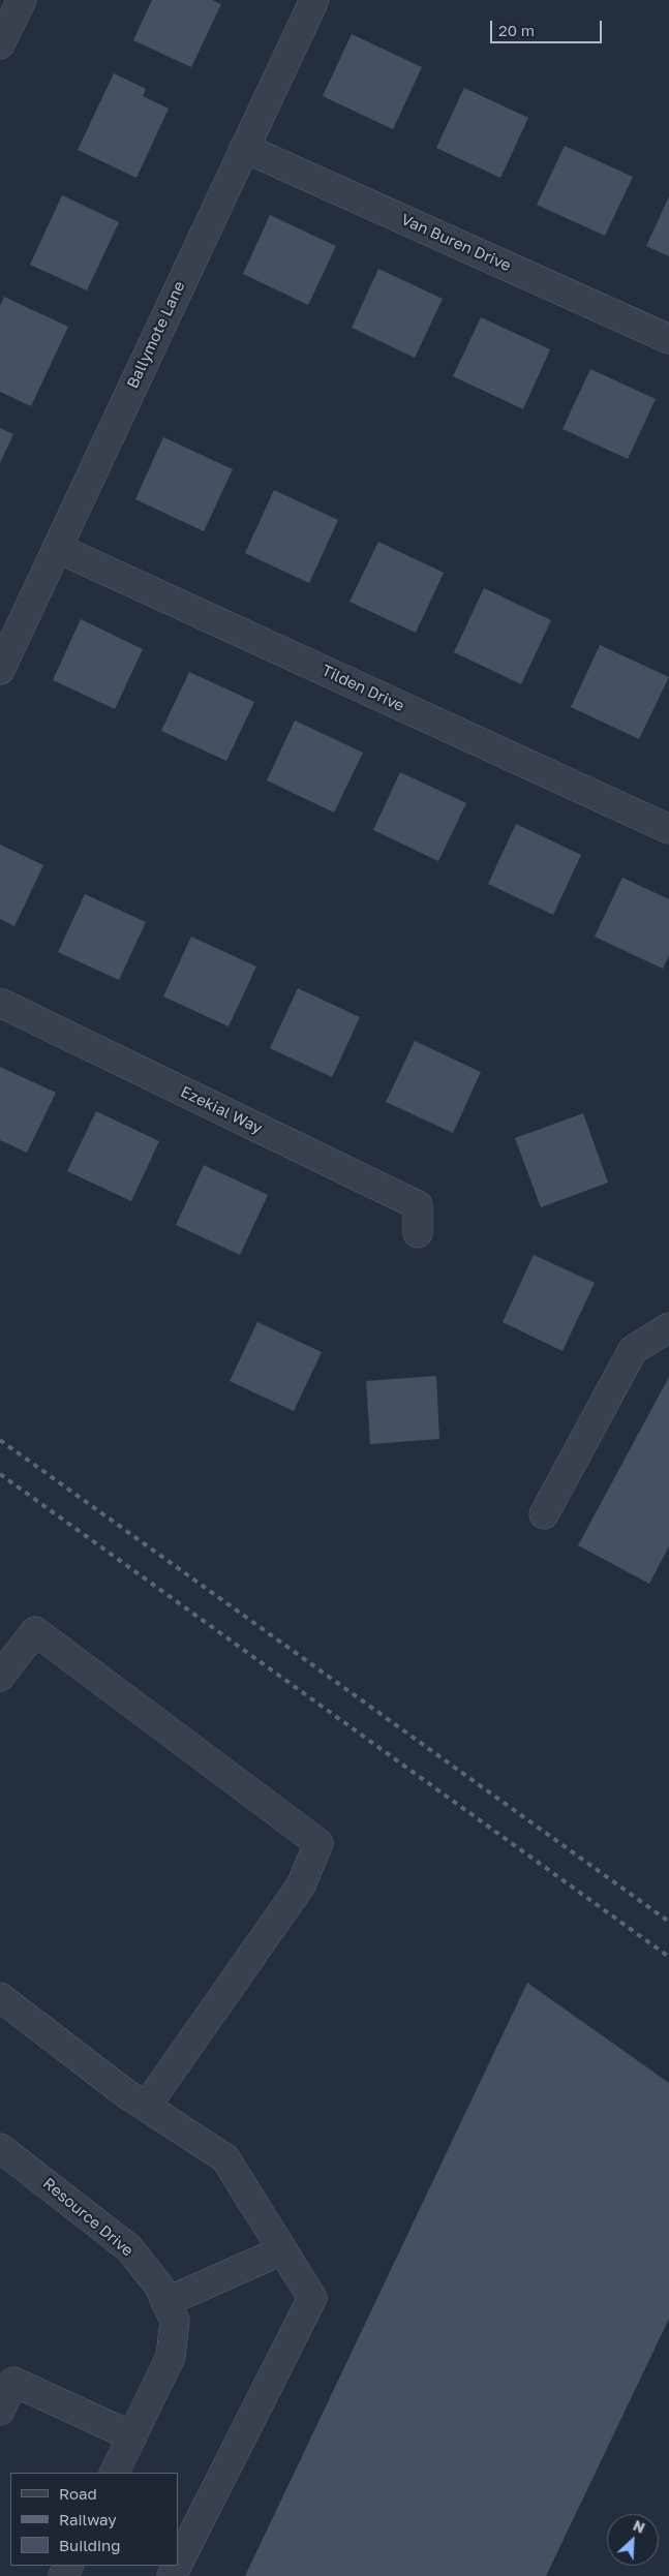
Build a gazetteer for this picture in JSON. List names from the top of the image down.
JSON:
{
  "streets": {
    "street": [
      "Van Buren Drive",
      "Ballymote Lane",
      "Tilden Drive",
      "Ezekial Way",
      "Resource Drive"
    ]
  },
  "crossings": [
    ["Van Buren Drive", "Ballymote Lane"],
    ["Ballymote Lane", "Tilden Drive"]
  ],
  "legend": ["Road", "Railway", "Building"],
  "scale_bar": "20 m",
  "north": "top right"
}
